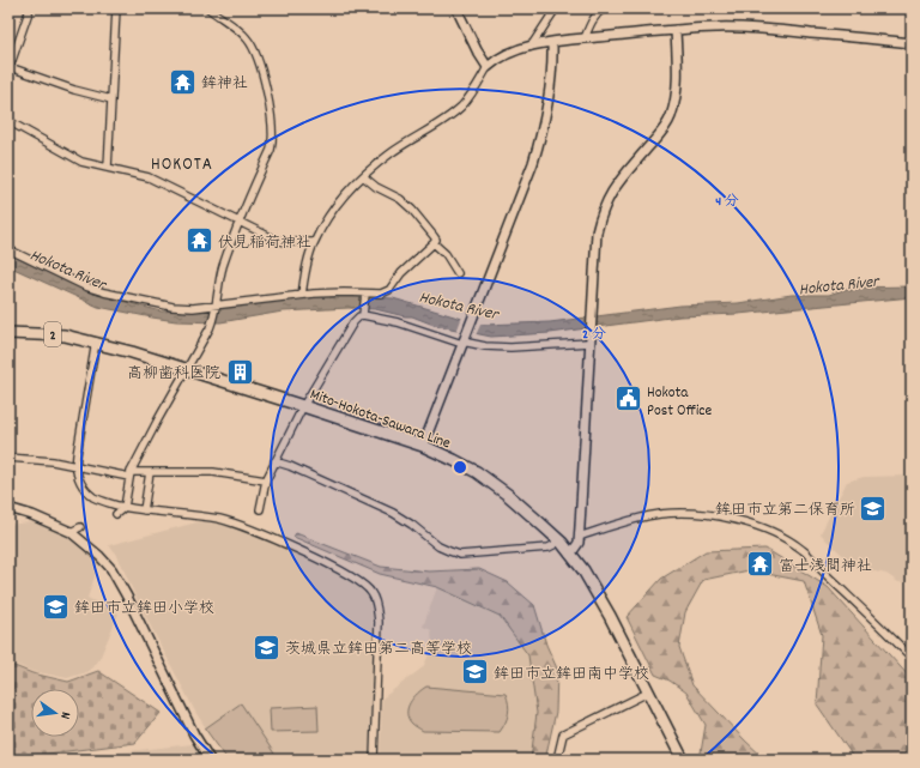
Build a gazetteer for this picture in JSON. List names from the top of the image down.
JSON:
{
  "streets": {
    "main road": ["2", "Mito-Hokota-Sawara Line"]
  },
  "districts": ["HOKOTA"],
  "water": ["Hokota River"],
  "places": {
    "temple": ["鉾神社", "伏見稲荷神社", "富士浅間神社"],
    "building": ["高柳歯科医院"],
    "public building": ["Hokota Post Office"],
    "school or university": [
      "鉾田市立第二保育所",
      "鉾田市立鉾田小学校",
      "茨城県立鉾田第二高等学校",
      "鉾田市立鉾田南中学校"
    ]
  },
  "north": "right",
  "rings": ["4 分", "2 分"]
}
